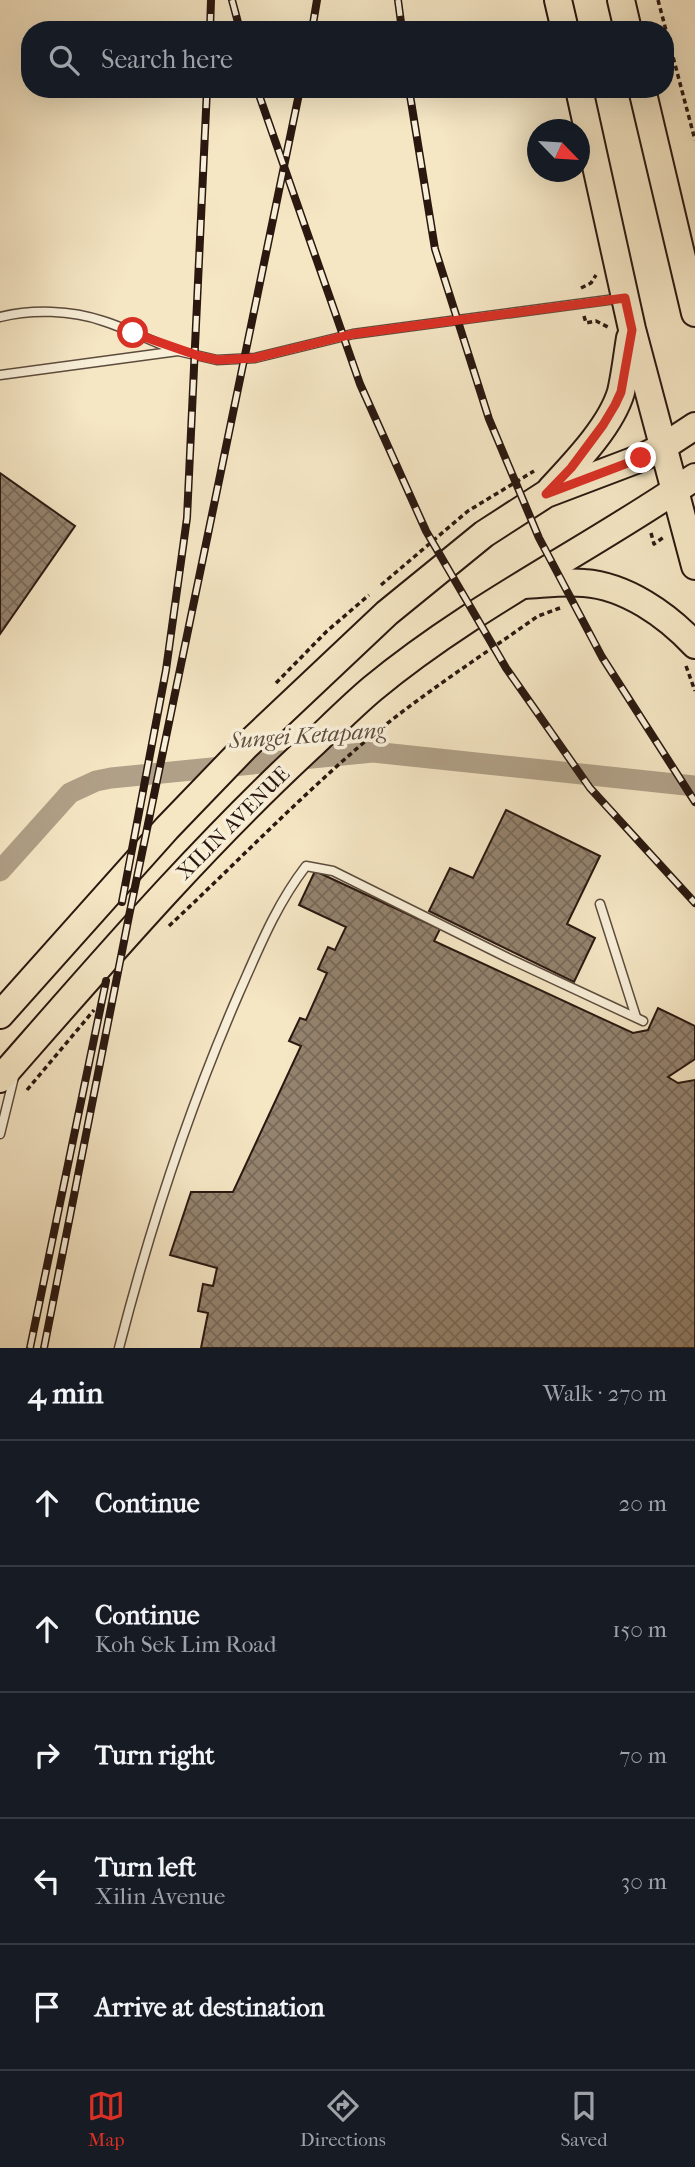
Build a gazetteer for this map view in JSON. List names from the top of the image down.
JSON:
{
  "streets": {
    "main road": ["XILIN AVENUE"]
  },
  "water": ["Sungei Ketapang"],
  "north": "bottom right",
  "page": {
    "search": "Search here",
    "heading": ["4 min", "Walk · 270 m"],
    "list": [
      ["Continue", "20 m"],
      ["Continue", "Koh Sek Lim Road", "150 m"],
      ["Turn right", "70 m"],
      ["Turn left", "Xilin Avenue", "30 m"],
      "Arrive at destination"
    ],
    "nav": ["Map", "Directions", "Saved"]
  }
}
